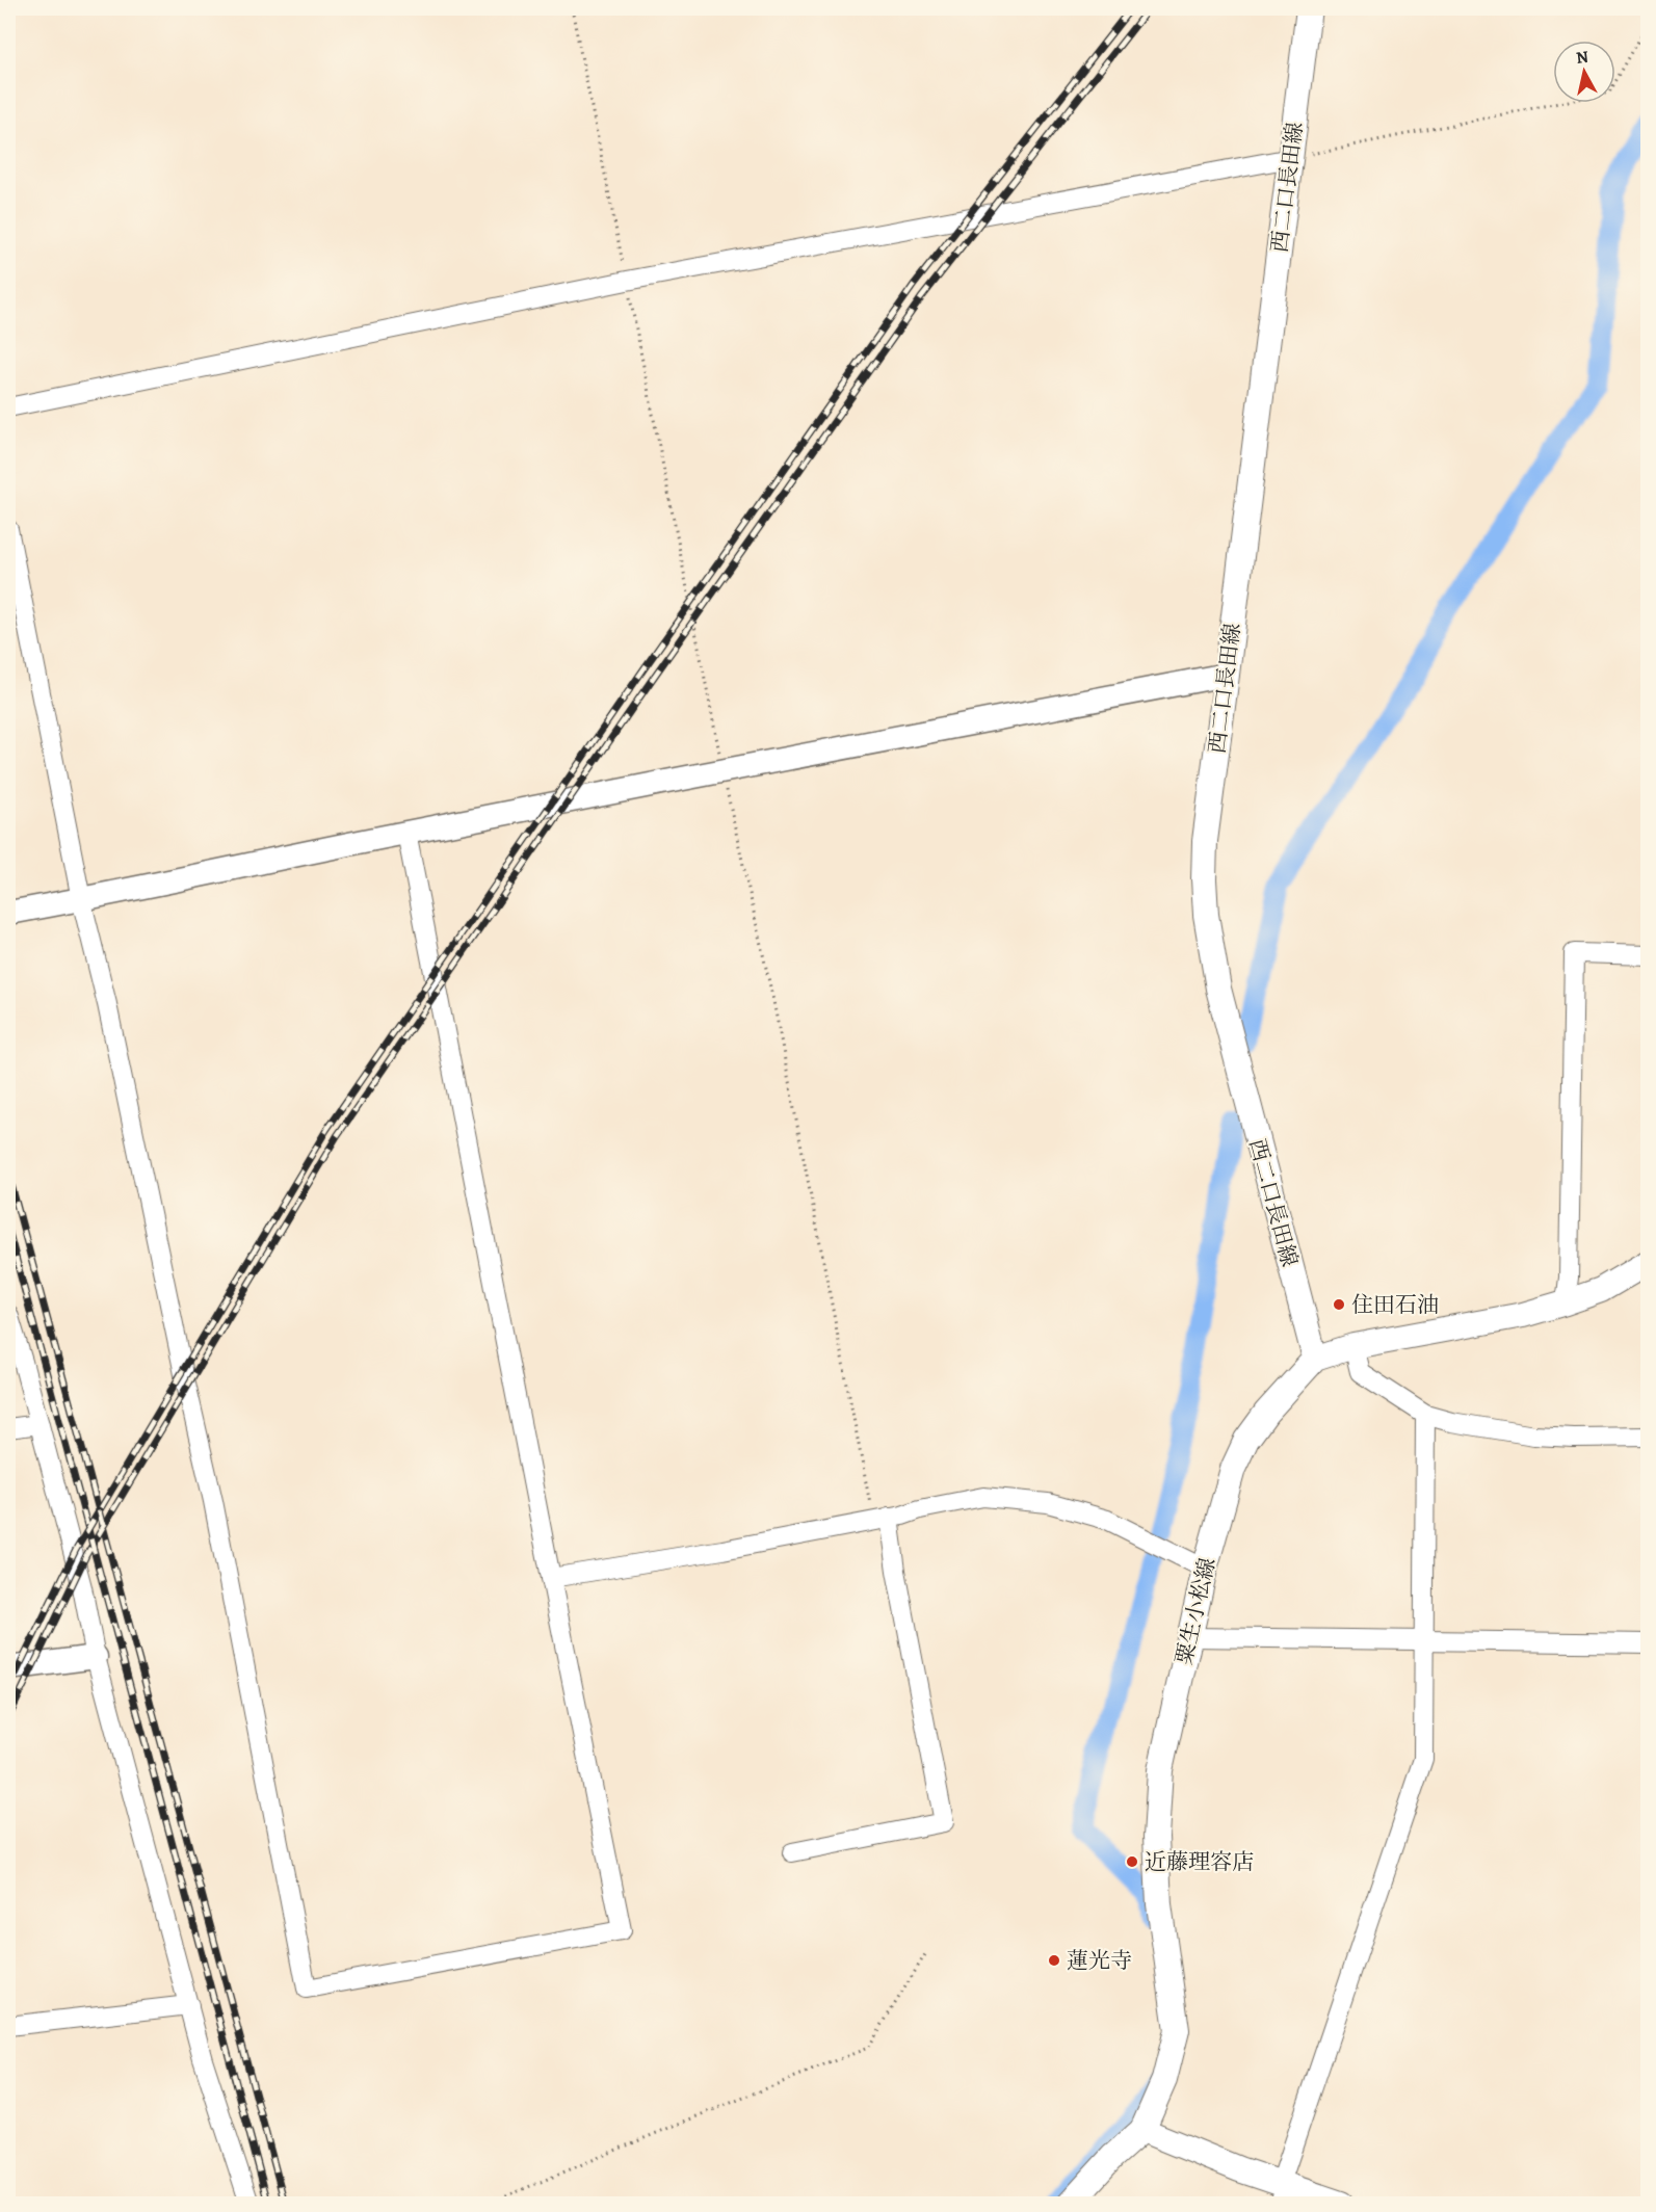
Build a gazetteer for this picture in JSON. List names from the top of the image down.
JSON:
{
  "streets": {
    "main road": ["西二口長田線", "粟生小松線"]
  },
  "crossings": [
    ["西二口長田線", "粟生小松線"]
  ],
  "places": ["住田石油", "近藤理容店", "蓮光寺"],
  "north": "top"
}
